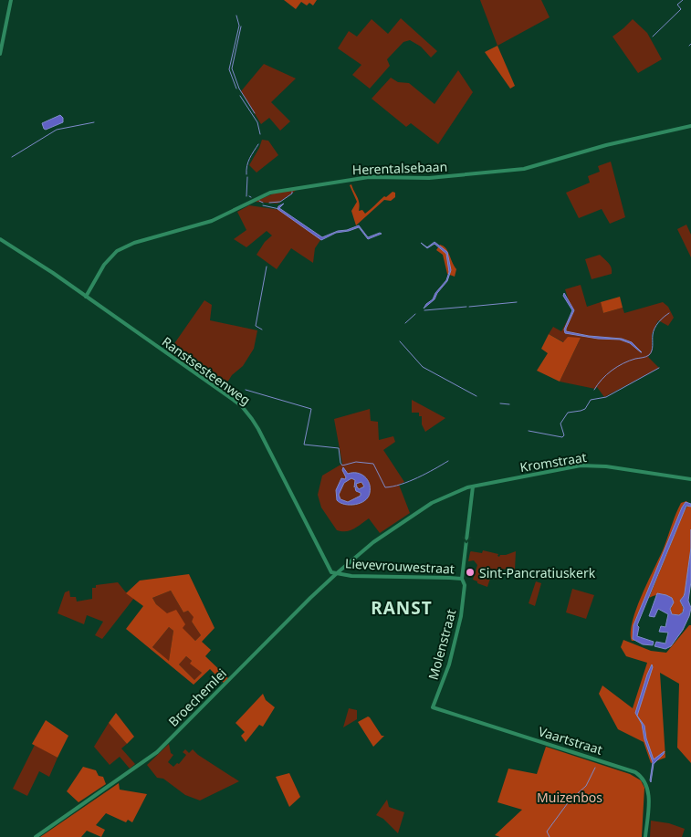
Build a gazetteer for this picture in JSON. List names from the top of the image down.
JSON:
{
  "streets": {
    "street": [
      "Herentalsebaan",
      "Ranstsesteenweg",
      "Kromstraat",
      "Lievevrouwestraat",
      "Molenstraat",
      "Broechemlei",
      "Vaartstraat"
    ]
  },
  "crossings": [
    ["Herentalsebaan", "Ranstsesteenweg"],
    ["Ranstsesteenweg", "Lievevrouwestraat"],
    ["Ranstsesteenweg", "Broechemlei"],
    ["Kromstraat", "Broechemlei"],
    ["Lievevrouwestraat", "Molenstraat"],
    ["Lievevrouwestraat", "Broechemlei"],
    ["Molenstraat", "Vaartstraat"]
  ],
  "districts": ["RANST"],
  "parks": ["Muizenbos"],
  "places": ["Sint-Pancratiuskerk"]
}
